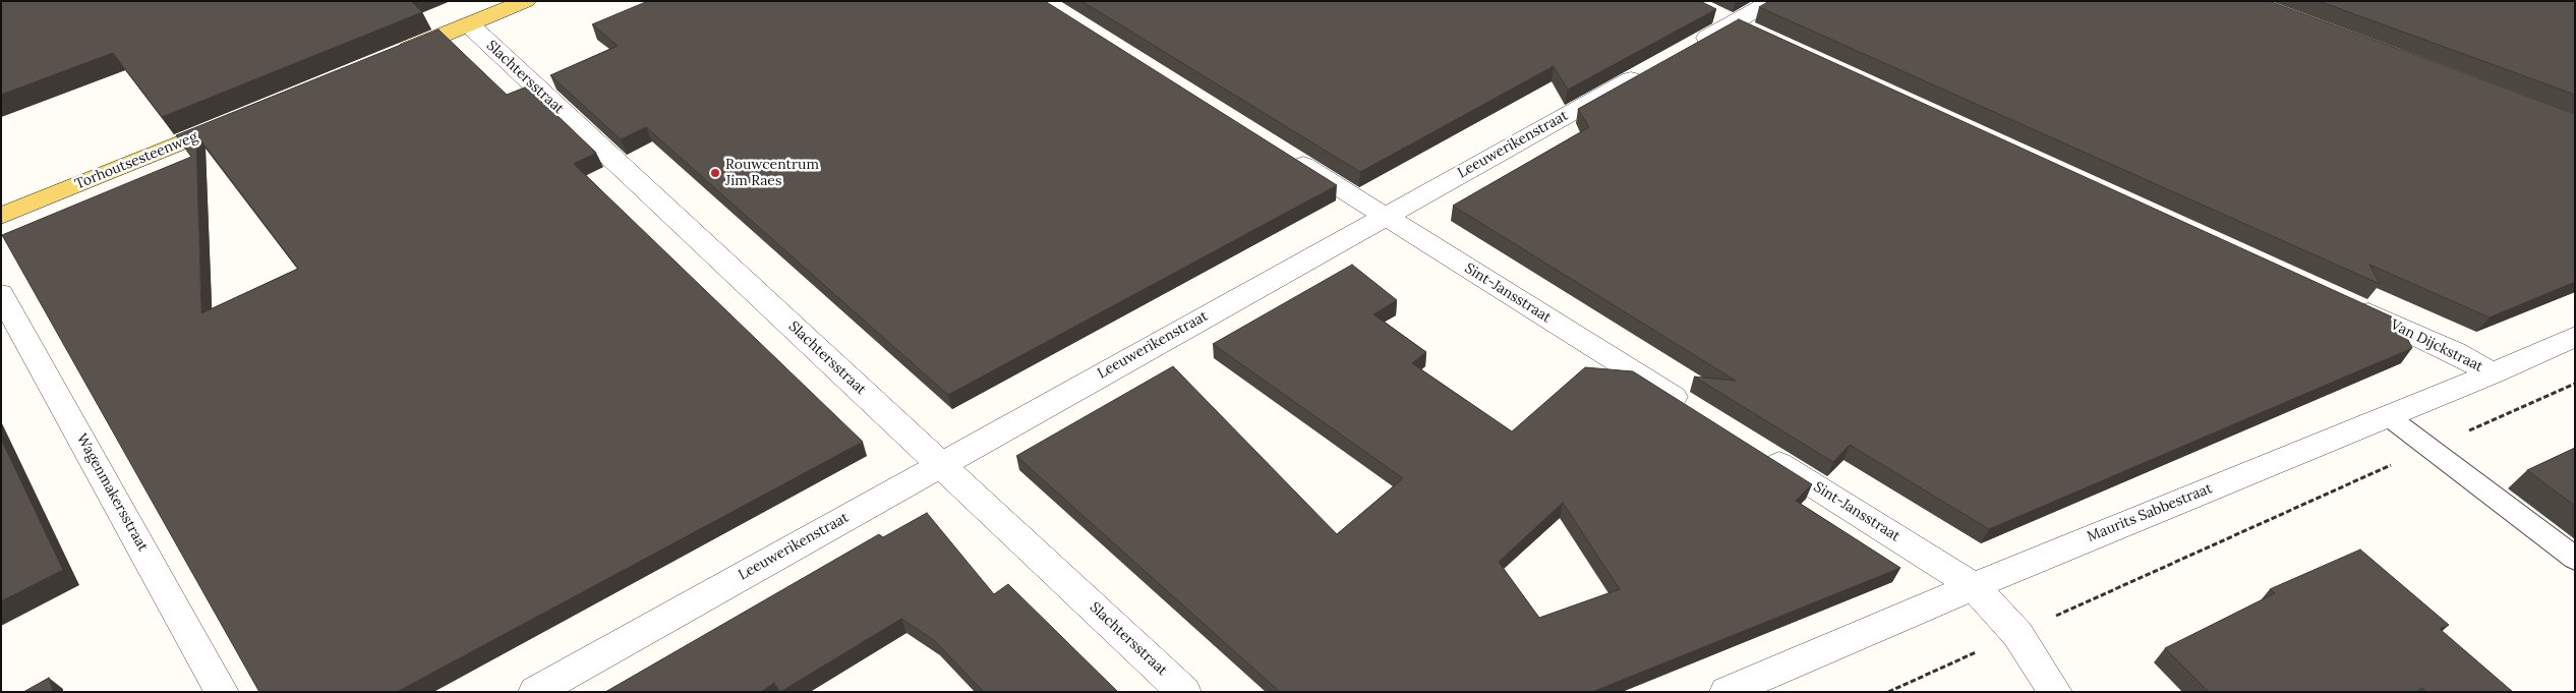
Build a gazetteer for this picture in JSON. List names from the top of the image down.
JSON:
{
  "streets": {
    "main road": ["Torhoutsesteenweg"],
    "street": [
      "Slachtersstraat",
      "Leeuwerikenstraat",
      "Sint-Jansstraat",
      "Van Dijckstraat",
      "Wagenmakersstraat",
      "Maurits Sabbestraat"
    ]
  },
  "crossings": [
    ["Slachtersstraat", "Leeuwerikenstraat"],
    ["Leeuwerikenstraat", "Sint-Jansstraat"],
    ["Sint-Jansstraat", "Maurits Sabbestraat"],
    ["Van Dijckstraat", "Maurits Sabbestraat"]
  ],
  "places": ["Rouwcentrum Jim Raes"]
}
